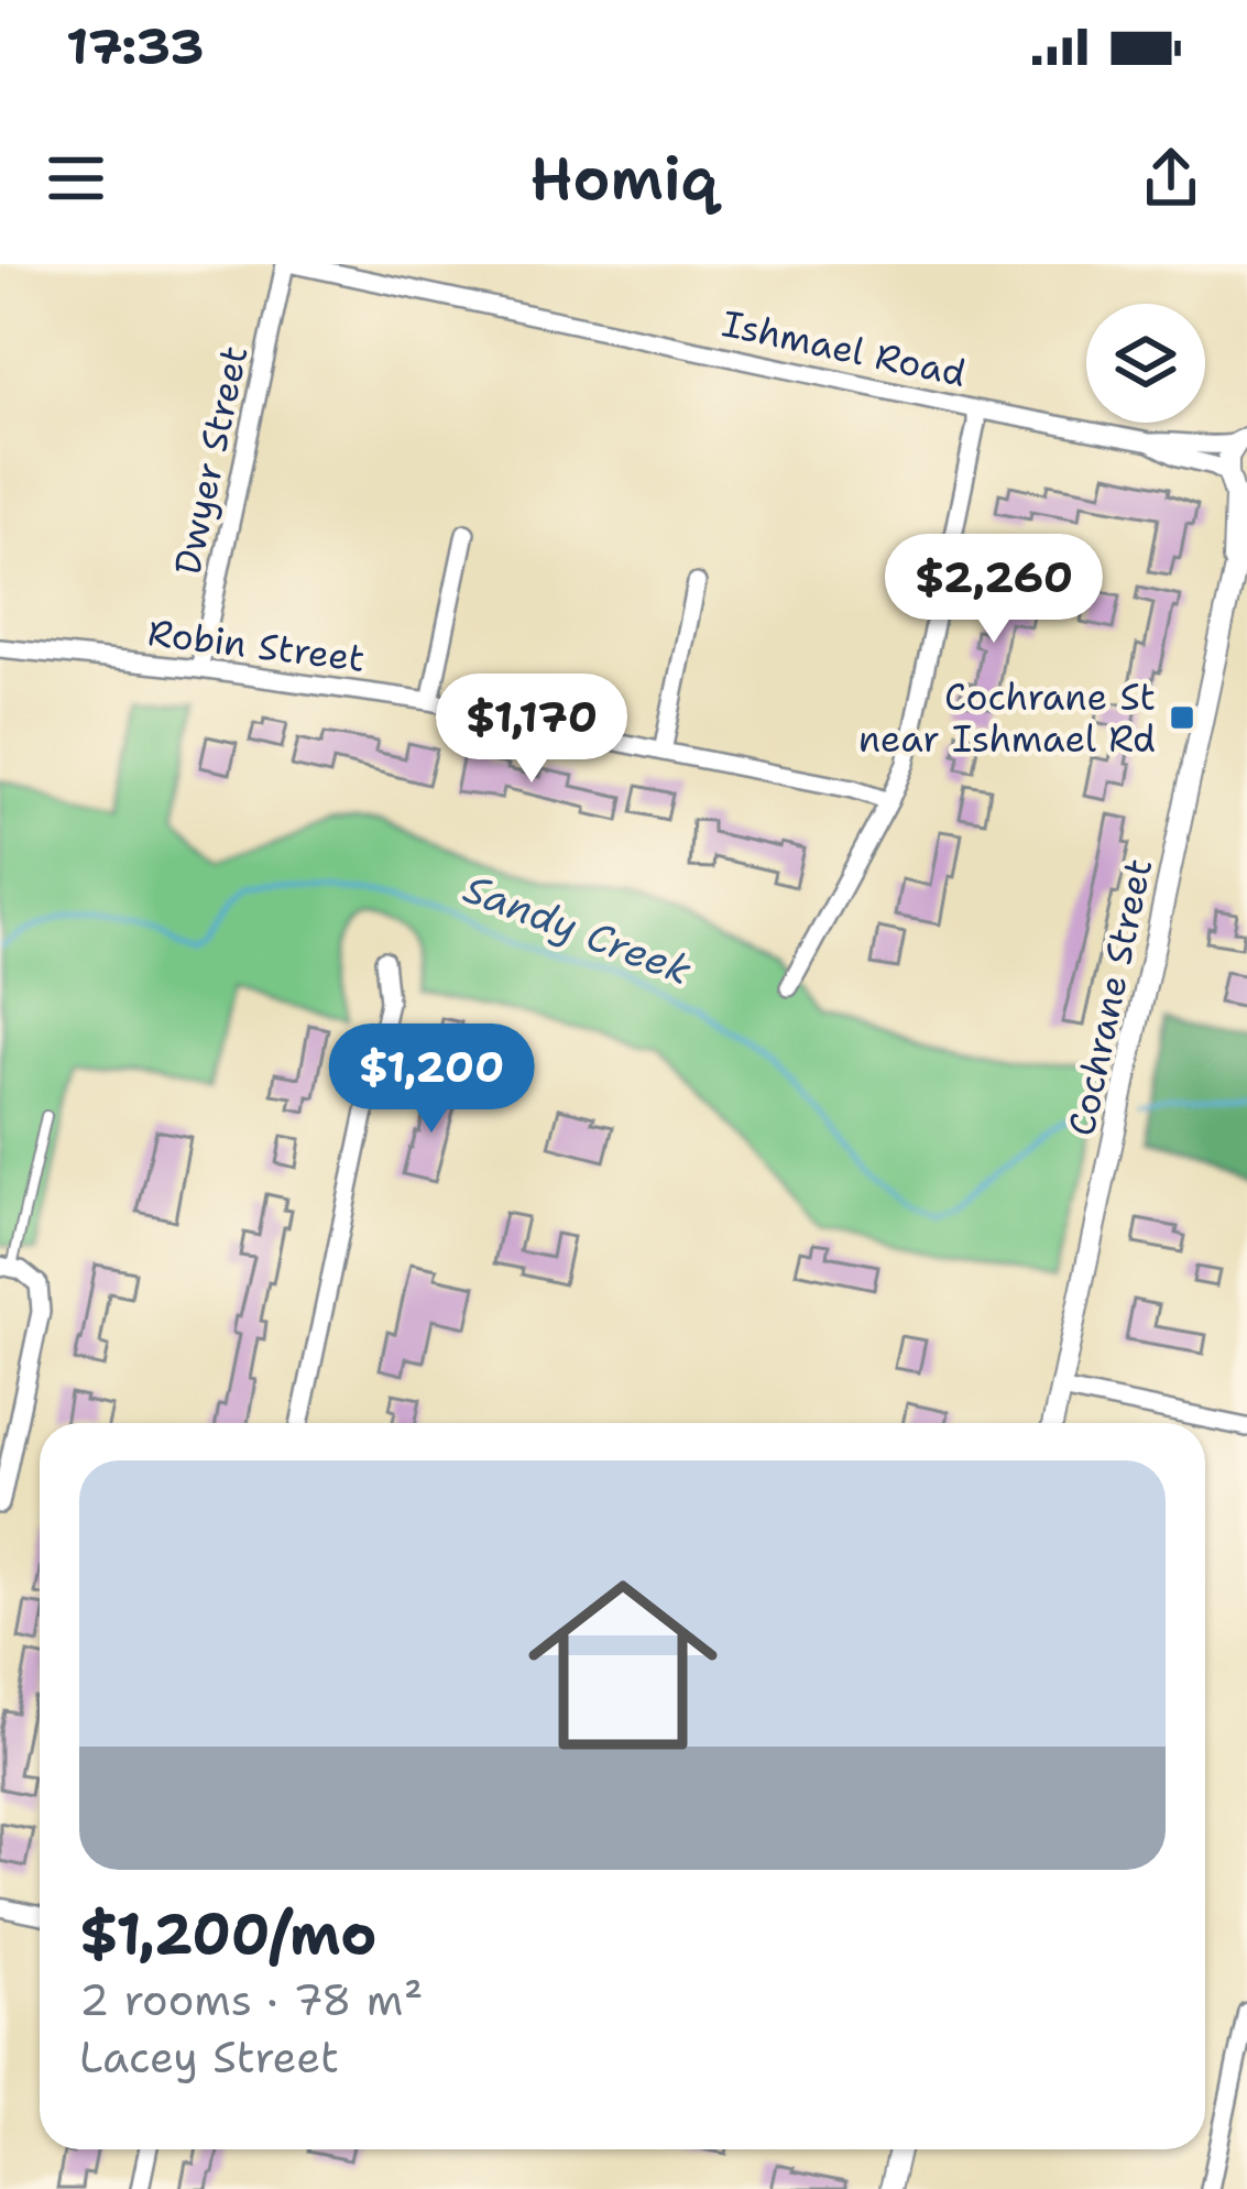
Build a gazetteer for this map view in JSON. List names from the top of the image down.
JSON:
{
  "streets": {
    "street": [
      "Ishmael Road",
      "Dwyer Street",
      "Robin Street",
      "Cochrane Street"
    ]
  },
  "crossings": [
    ["Ishmael Road", "Dwyer Street"],
    ["Ishmael Road", "Cochrane Street"],
    ["Dwyer Street", "Robin Street"]
  ],
  "water": ["Sandy Creek"],
  "places": {
    "transit": ["Cochrane St near Ishmael Rd"]
  },
  "page": {
    "status": "17:33",
    "header": "Homiq",
    "price": ["$2,260", "$1,170", "$1,200"],
    "list": [
      {
        "name": "$1,200/mo",
        "note": "2 rooms · 78 m² · Lacey Street"
      }
    ]
  }
}
